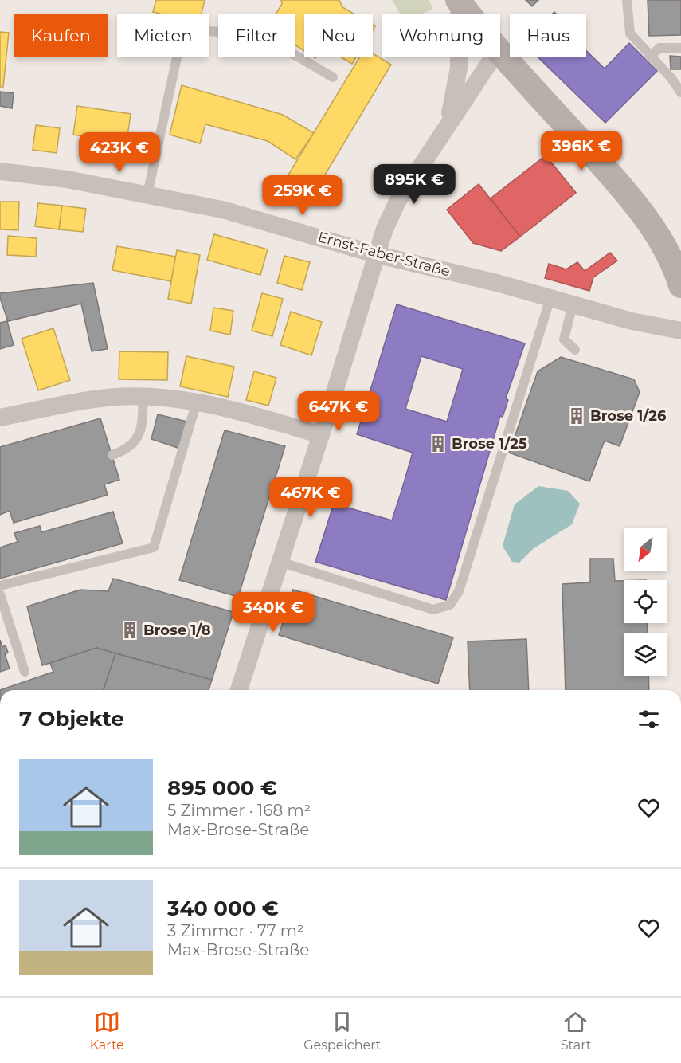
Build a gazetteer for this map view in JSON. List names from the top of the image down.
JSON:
{
  "streets": {
    "street": ["Ernst-Faber-Straße"]
  },
  "places": {
    "building": ["Brose 1/26", "Brose 1/25", "Brose 1/8"]
  },
  "north": "bottom left",
  "page": {
    "chip": [
      "Kaufen",
      "Mieten",
      "Filter",
      "Neu",
      "Wohnung",
      "Haus"
    ],
    "price": [
      "396K €",
      "423K €",
      "895K €",
      "259K €",
      "647K €",
      "467K €",
      "340K €"
    ],
    "heading": "7 Objekte",
    "list": [
      {
        "name": "895 000 €",
        "note": "5 Zimmer · 168 m² · Max-Brose-Straße"
      },
      {
        "name": "340 000 €",
        "note": "3 Zimmer · 77 m² · Max-Brose-Straße"
      }
    ],
    "tabs": ["Karte", "Gespeichert", "Start"]
  }
}
